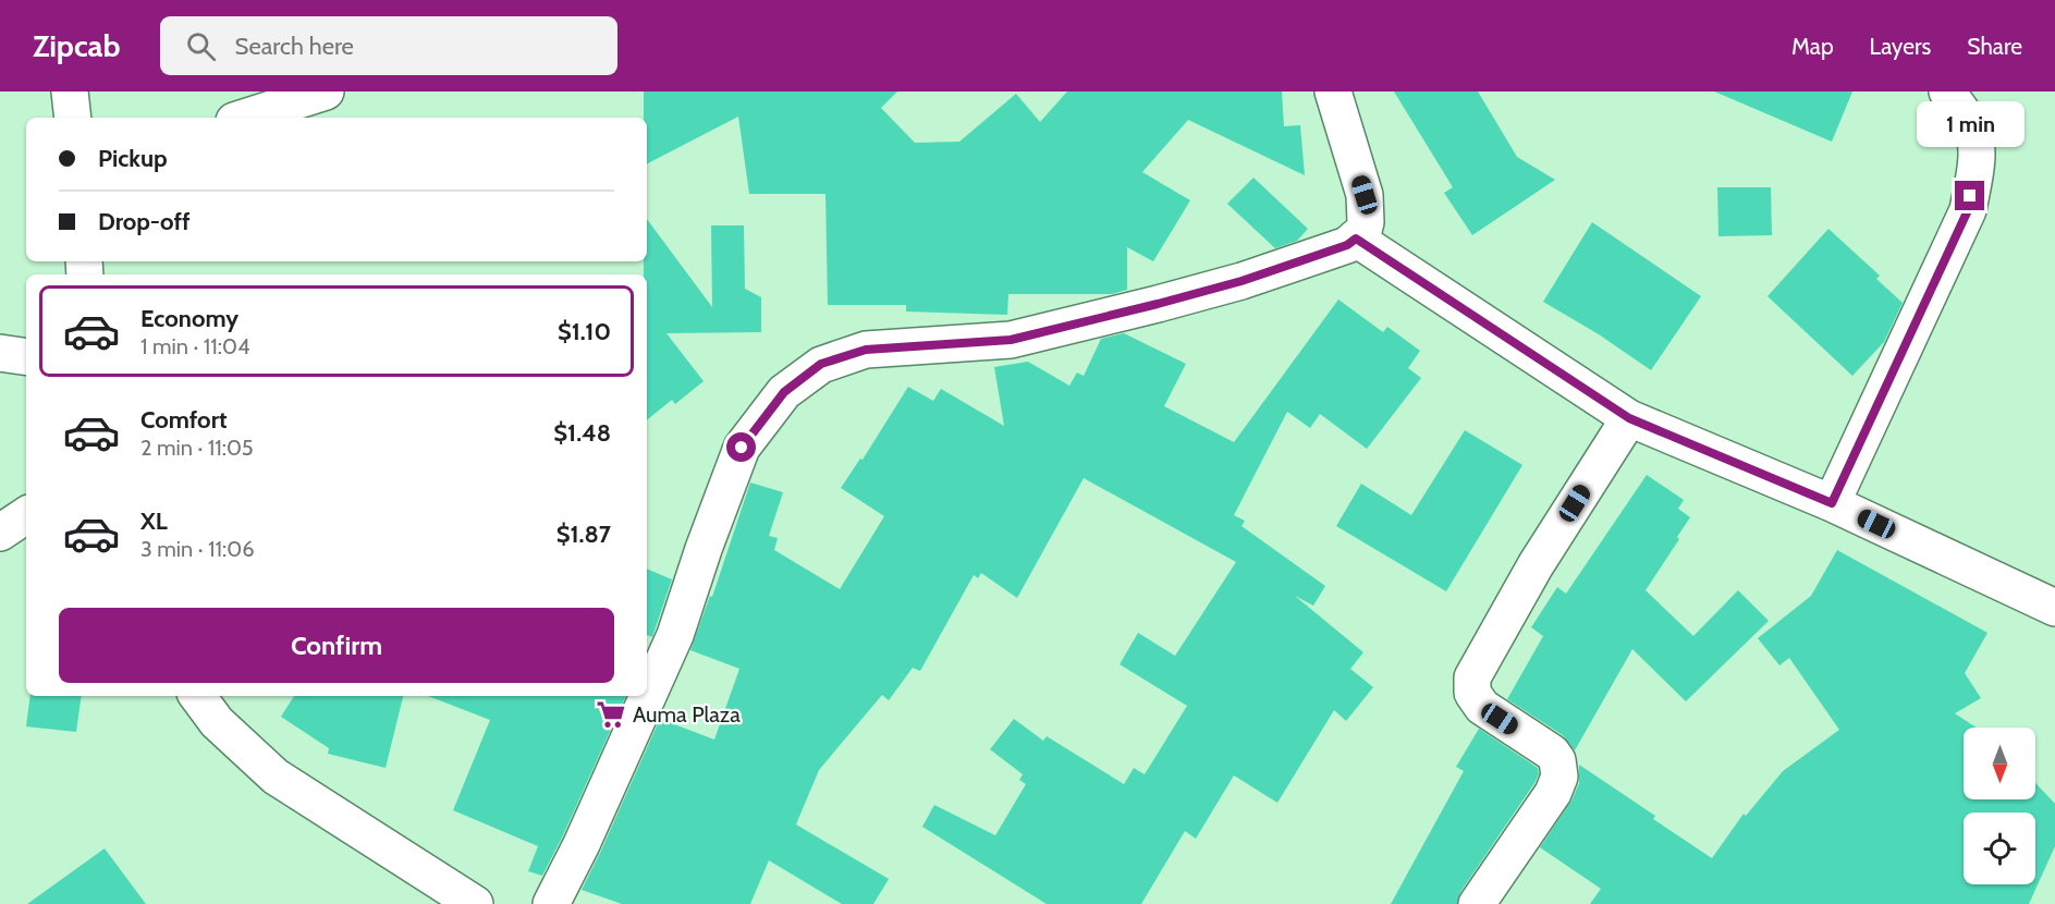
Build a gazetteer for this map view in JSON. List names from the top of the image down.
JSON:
{
  "places": {
    "supermarket": ["Auma Plaza"]
  },
  "north": "bottom",
  "page": {
    "header": "Zipcab",
    "search": "Search here",
    "nav": ["Map", "Layers", "Share"],
    "bubble": "1 min",
    "banner": ["Pickup", "Drop-off"],
    "list": [
      {
        "name": "Economy",
        "note": "1 min · 11:04",
        "value": "$1.10"
      },
      {
        "name": "Comfort",
        "note": "2 min · 11:05",
        "value": "$1.48"
      },
      {
        "name": "XL",
        "note": "3 min · 11:06",
        "value": "$1.87"
      }
    ],
    "buttons": "Confirm"
  }
}
